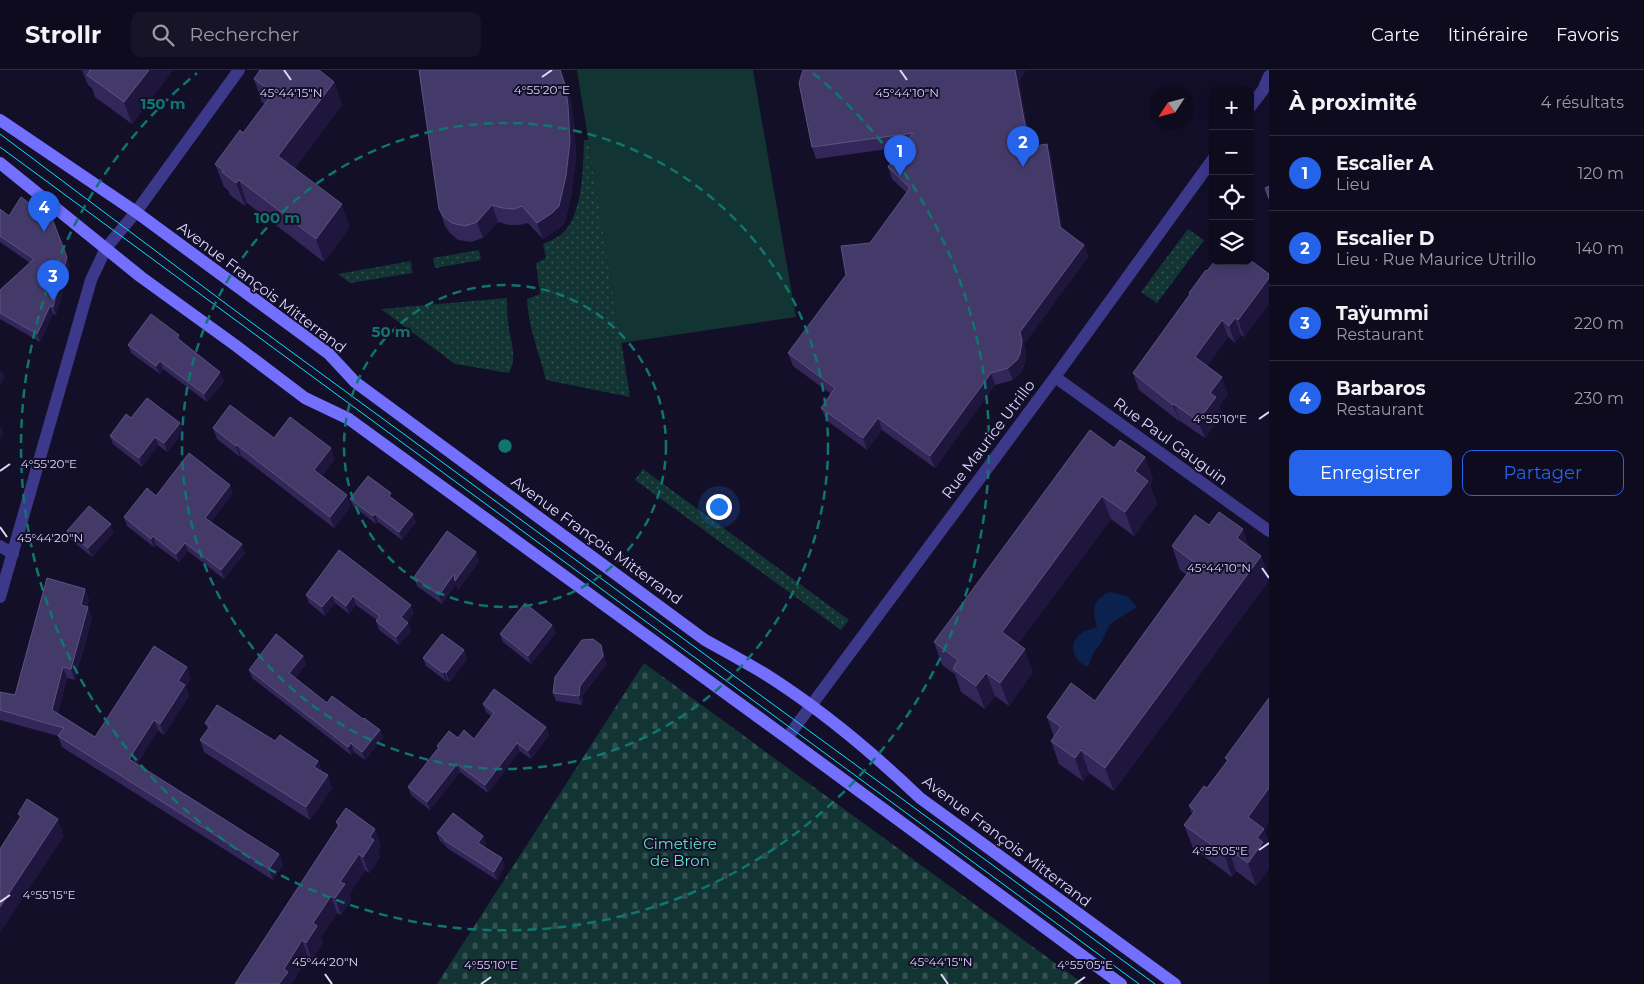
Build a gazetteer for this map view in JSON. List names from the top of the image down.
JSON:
{
  "streets": {
    "street": ["Avenue François Mitterrand", "Rue Maurice Utrillo", "Rue Paul Gauguin"]
  },
  "crossings": [
    ["Avenue François Mitterrand", "Rue Maurice Utrillo"],
    ["Rue Maurice Utrillo", "Rue Paul Gauguin"]
  ],
  "parks": ["Cimetière de Bron"],
  "north": "bottom left",
  "page": {
    "header": "Strollr",
    "search": "Rechercher",
    "nav": ["Carte", "Itinéraire", "Favoris"],
    "heading": ["À proximité", "4 résultats"],
    "map_buttons": ["+", "−"],
    "pins": [
      "2",
      "1",
      "4",
      "3"
    ],
    "list": [
      {
        "mark": "1",
        "name": "Escalier A",
        "note": "Lieu",
        "value": "120 m"
      },
      {
        "mark": "2",
        "name": "Escalier D",
        "note": "Lieu · Rue Maurice Utrillo",
        "value": "140 m"
      },
      {
        "mark": "3",
        "name": "Taÿummi",
        "note": "Restaurant",
        "value": "220 m"
      },
      {
        "mark": "4",
        "name": "Barbaros",
        "note": "Restaurant",
        "value": "230 m"
      }
    ],
    "buttons": ["Enregistrer", "Partager"]
  },
  "coordinates": [
    "4°55'20\"E",
    "45°44'15\"N",
    "45°44'10\"N",
    "4°55'10\"E",
    "45°44'20\"N",
    "4°55'05\"E",
    "4°55'15\"E"
  ],
  "rings": ["150 m", "100 m", "50 m"]
}
